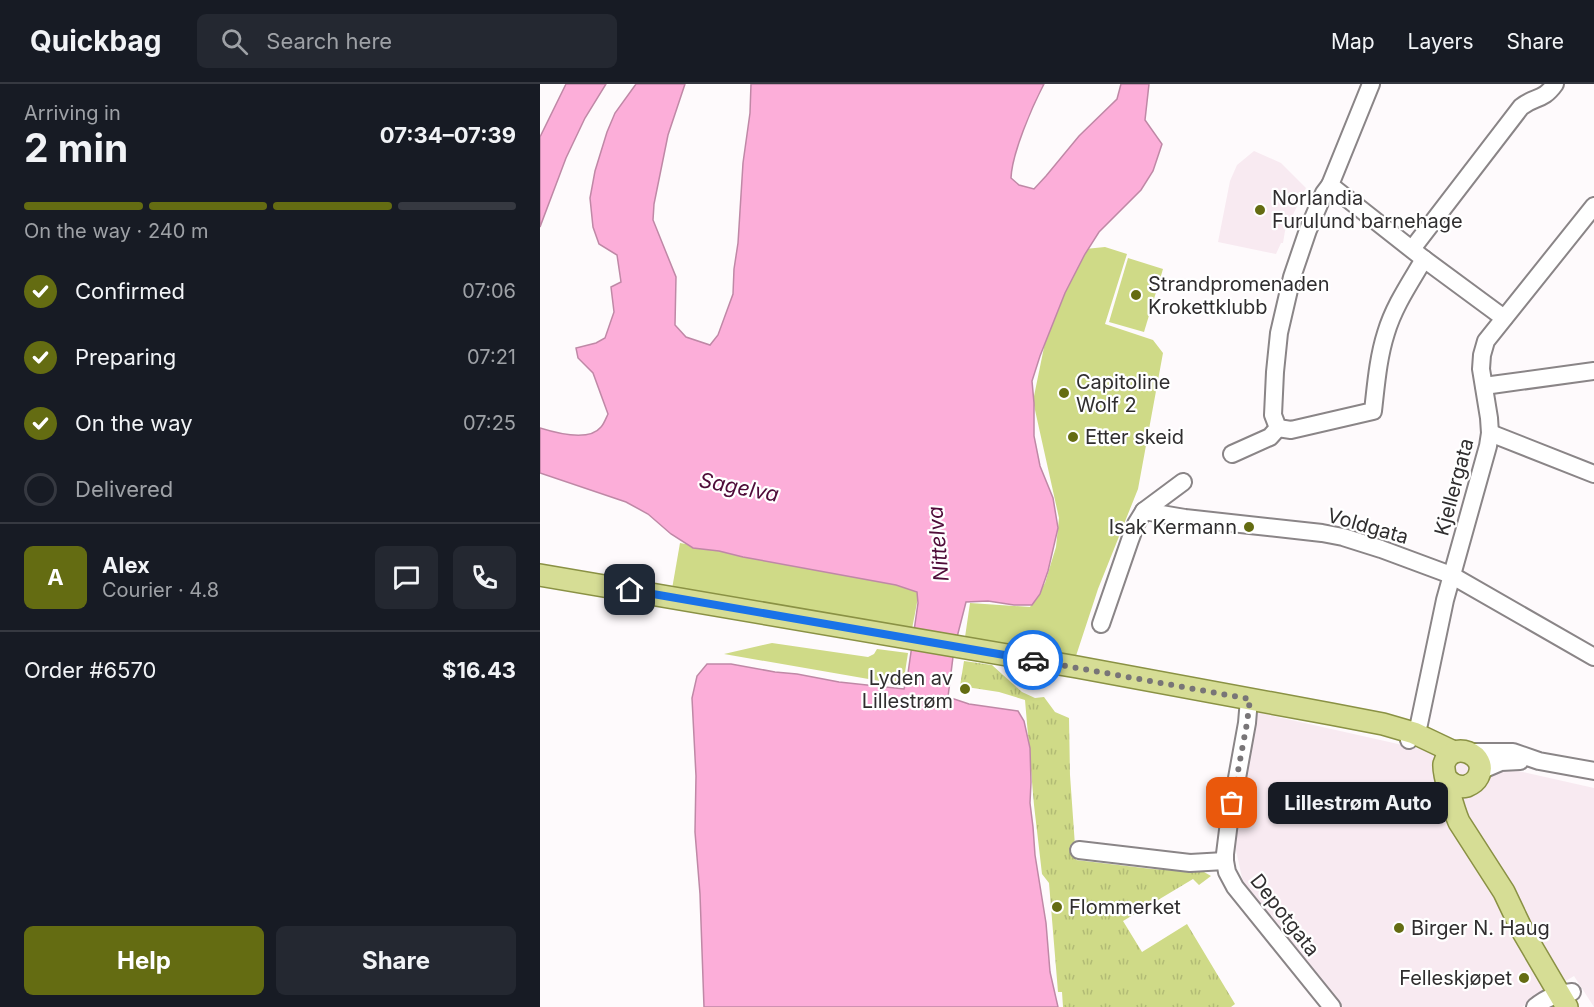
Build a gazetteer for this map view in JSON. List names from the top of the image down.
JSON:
{
  "streets": {
    "street": ["Kjellergata", "Voldgata", "Depotgata"]
  },
  "crossings": [
    ["Kjellergata", "Voldgata"]
  ],
  "water": ["Sagelva", "Nittelva"],
  "places": [
    "Norlandia Furulund barnehage",
    "Strandpromenaden Krokettklubb",
    "Capitoline Wolf 2",
    "Etter skeid",
    "Isak Kermann",
    "Lyden av Lillestrøm",
    "Lillestrøm Auto",
    "Flommerket",
    "Birger N. Haug",
    "Felleskjøpet"
  ],
  "page": {
    "header": "Quickbag",
    "search": "Search here",
    "nav": ["Map", "Layers", "Share"],
    "heading": ["2 min", "Arriving in", "07:34–07:39"],
    "panel": [
      "Alex",
      "Courier · 4.8",
      "Order #6570",
      "$16.43"
    ],
    "bar": "On the way · 240 m",
    "list": [
      ["Confirmed", "07:06"],
      ["Preparing", "07:21"],
      ["On the way", "07:25"],
      "Delivered"
    ],
    "round": "A",
    "bubble": "Lillestrøm Auto",
    "buttons": ["Help", "Share"]
  }
}
